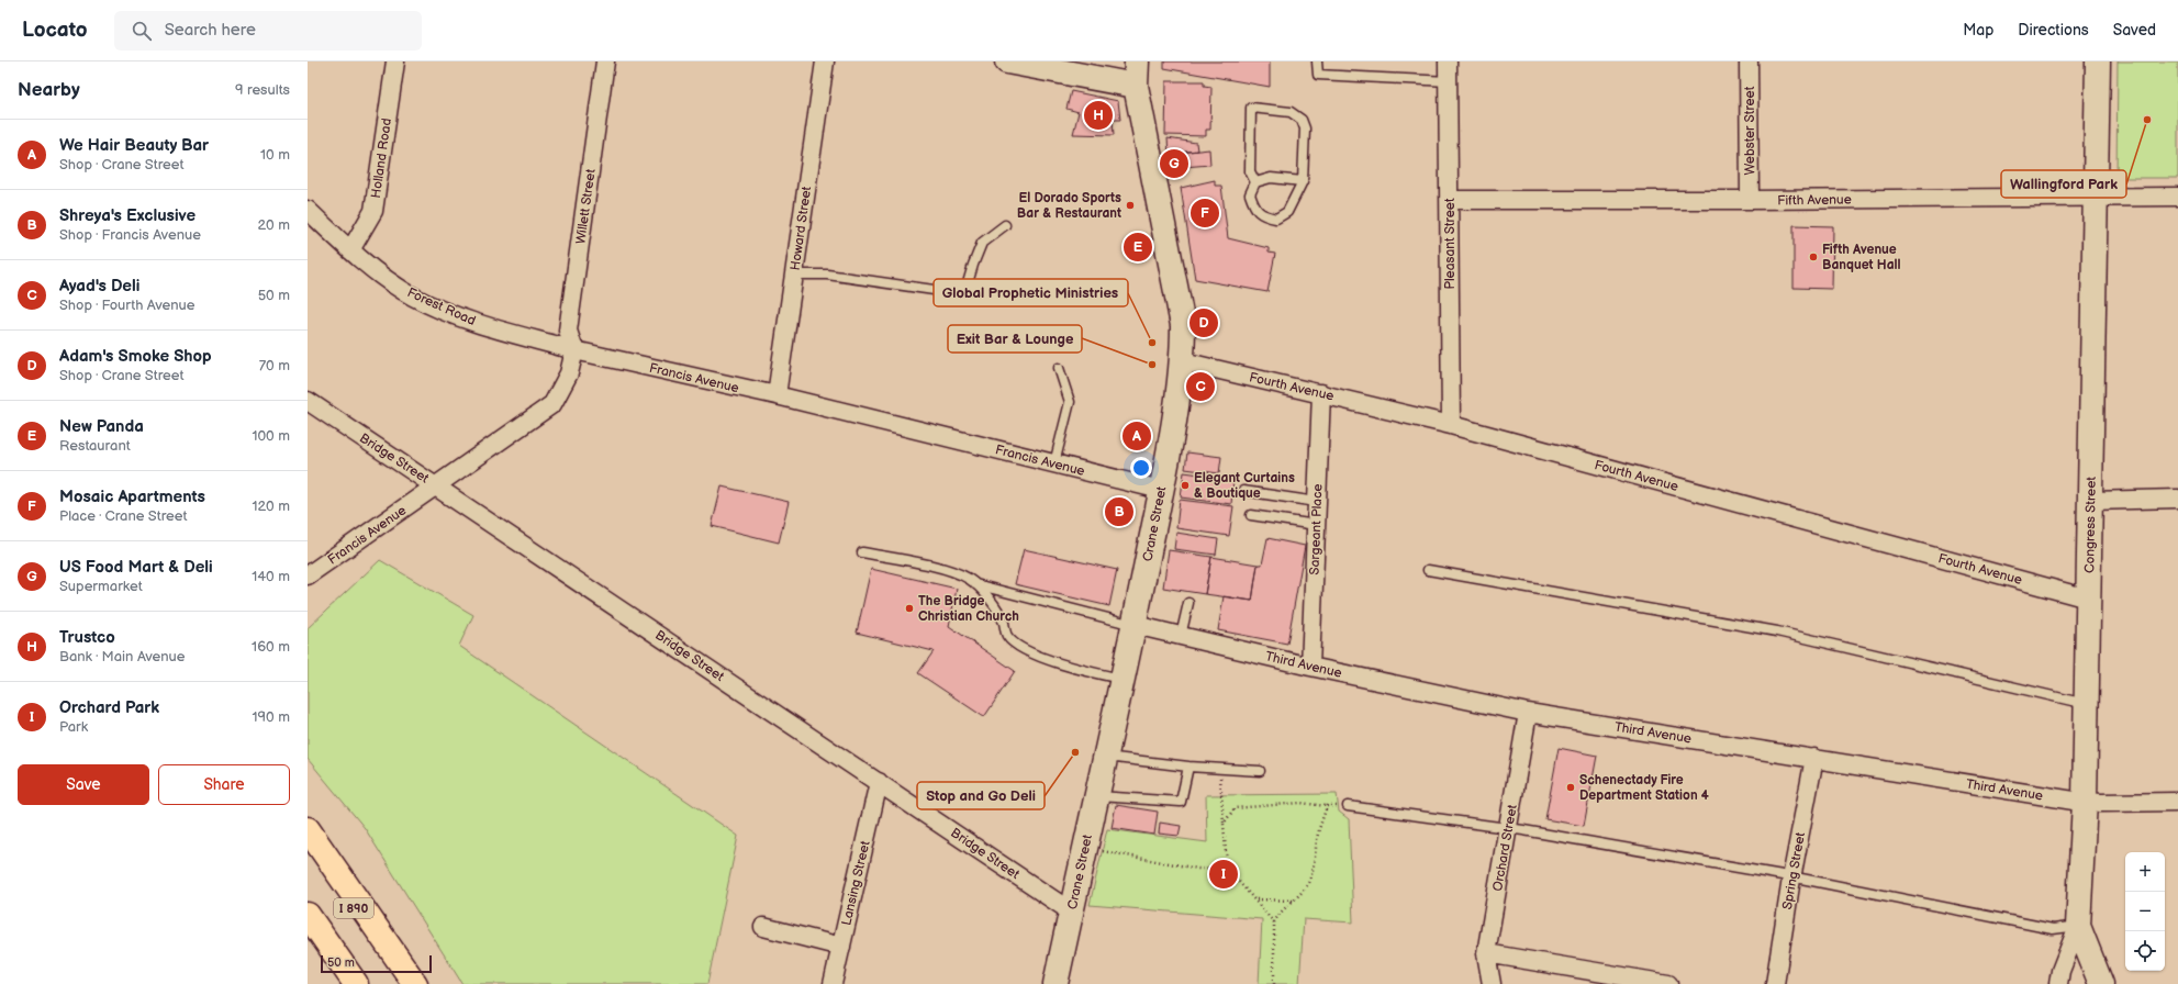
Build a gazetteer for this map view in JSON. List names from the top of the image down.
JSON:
{
  "streets": {
    "highway": ["I 890"],
    "street": [
      "Webster Street",
      "Holland Road",
      "Fifth Avenue",
      "Willett Street",
      "Howard Street",
      "Pleasant Street",
      "Forest Road",
      "Francis Avenue",
      "Fourth Avenue",
      "Bridge Street",
      "Crane Street",
      "Congress Street",
      "Sargeant Place",
      "Third Avenue",
      "Orchard Street",
      "Spring Street",
      "Lansing Street"
    ]
  },
  "crossings": [
    ["Webster Street", "Fifth Avenue"],
    ["Holland Road", "Forest Road"],
    ["Fifth Avenue", "Pleasant Street"],
    ["Fifth Avenue", "Congress Street"],
    ["Willett Street", "Forest Road"],
    ["Willett Street", "Francis Avenue"],
    ["Howard Street", "Francis Avenue"],
    ["Pleasant Street", "Fourth Avenue"],
    ["Forest Road", "Francis Avenue"],
    ["Francis Avenue", "Bridge Street"],
    ["Francis Avenue", "Crane Street"],
    ["Fourth Avenue", "Crane Street"],
    ["Fourth Avenue", "Congress Street"],
    ["Fourth Avenue", "Sargeant Place"],
    ["Bridge Street", "Crane Street"],
    ["Bridge Street", "Lansing Street"],
    ["Crane Street", "Third Avenue"],
    ["Congress Street", "Third Avenue"],
    ["Sargeant Place", "Third Avenue"],
    ["Third Avenue", "Orchard Street"],
    ["Third Avenue", "Spring Street"]
  ],
  "places": [
    "Wallingford Park",
    "El Dorado Sports Bar & Restaurant",
    "Fifth Avenue Banquet Hall",
    "Global Prophetic Ministries",
    "Exit Bar & Lounge",
    "Elegant Curtains & Boutique",
    "The Bridge Christian Church",
    "Stop and Go Deli",
    "Schenectady Fire Department Station 4"
  ],
  "scale_bar": "50 m",
  "page": {
    "header": "Locato",
    "search": "Search here",
    "nav": ["Map", "Directions", "Saved"],
    "heading": ["Nearby", "9 results"],
    "pins": [
      "H",
      "G",
      "F",
      "E",
      "D",
      "C",
      "A",
      "B",
      "I"
    ],
    "list": [
      {
        "mark": "A",
        "name": "We Hair Beauty Bar",
        "note": "Shop · Crane Street",
        "value": "10 m"
      },
      {
        "mark": "B",
        "name": "Shreya's Exclusive",
        "note": "Shop · Francis Avenue",
        "value": "20 m"
      },
      {
        "mark": "C",
        "name": "Ayad's Deli",
        "note": "Shop · Fourth Avenue",
        "value": "50 m"
      },
      {
        "mark": "D",
        "name": "Adam's Smoke Shop",
        "note": "Shop · Crane Street",
        "value": "70 m"
      },
      {
        "mark": "E",
        "name": "New Panda",
        "note": "Restaurant",
        "value": "100 m"
      },
      {
        "mark": "F",
        "name": "Mosaic Apartments",
        "note": "Place · Crane Street",
        "value": "120 m"
      },
      {
        "mark": "G",
        "name": "US Food Mart & Deli",
        "note": "Supermarket",
        "value": "140 m"
      },
      {
        "mark": "H",
        "name": "Trustco",
        "note": "Bank · Main Avenue",
        "value": "160 m"
      },
      {
        "mark": "I",
        "name": "Orchard Park",
        "note": "Park",
        "value": "190 m"
      }
    ],
    "buttons": ["Save", "Share"],
    "map_buttons": ["+", "−"],
    "scale": "50 m"
  }
}
